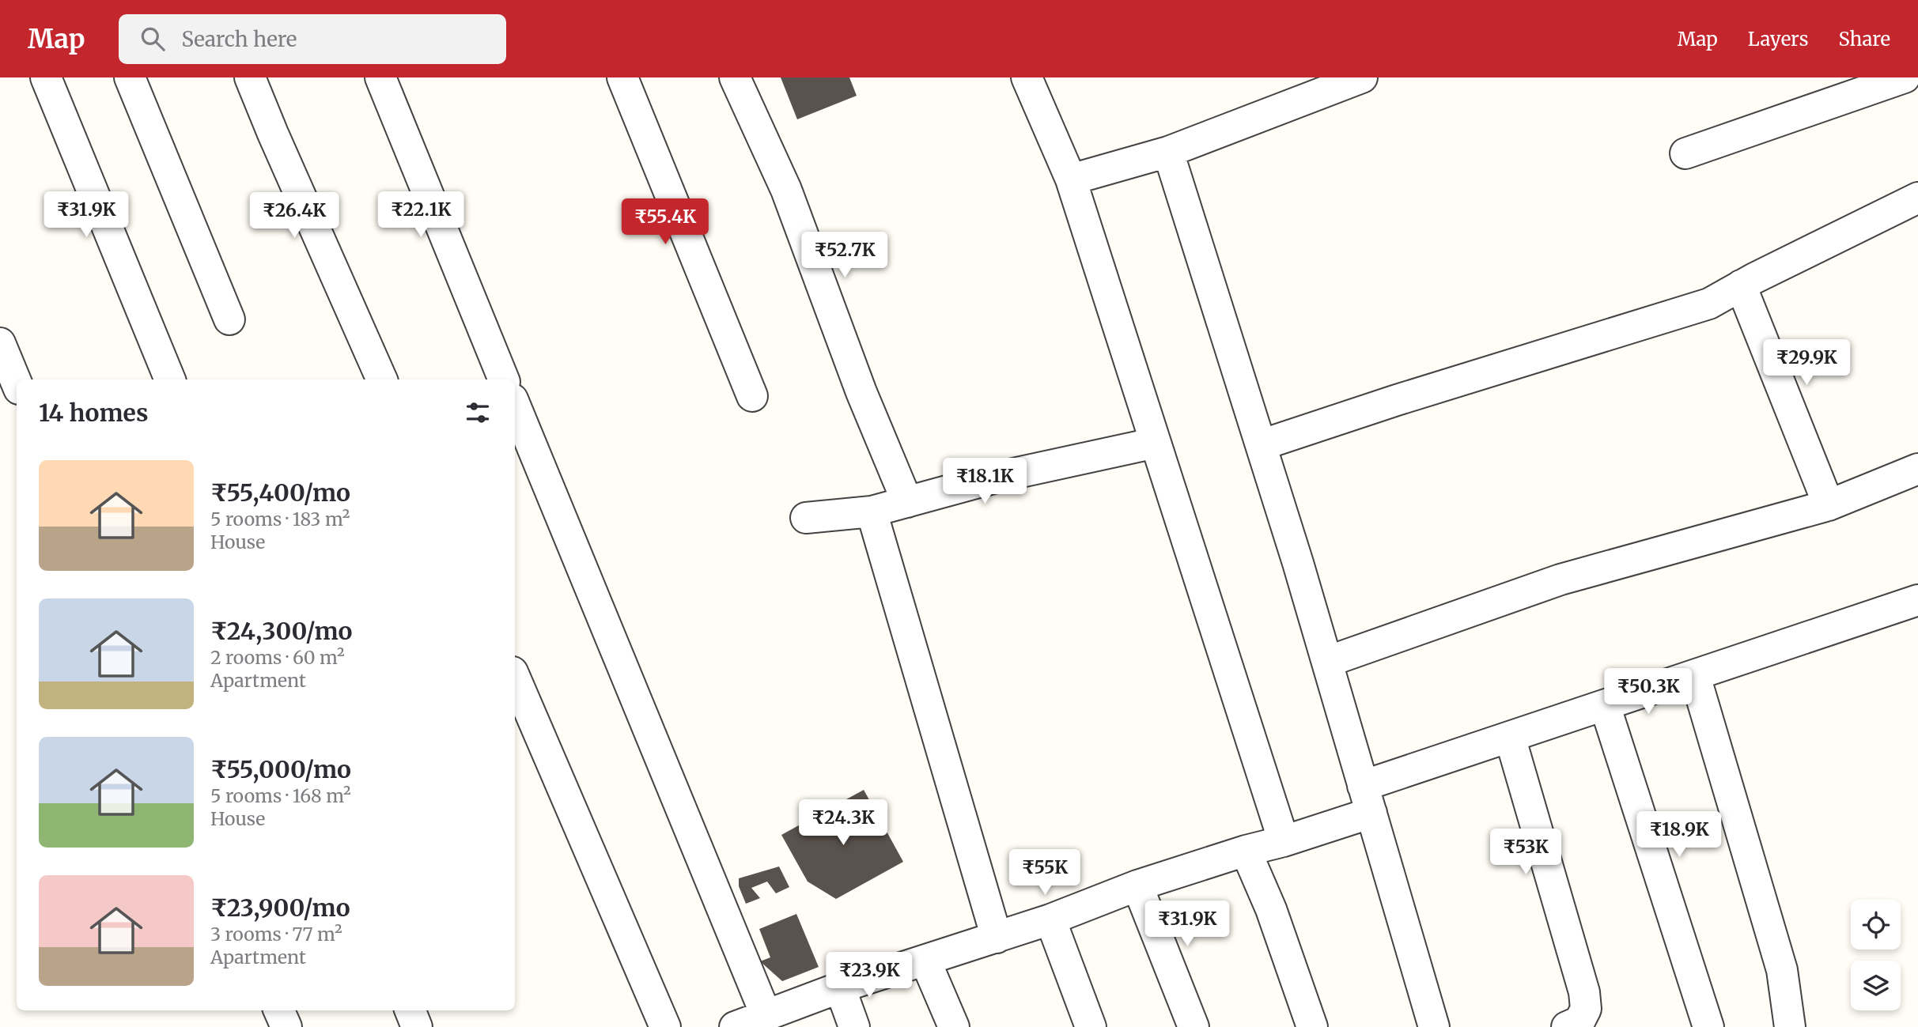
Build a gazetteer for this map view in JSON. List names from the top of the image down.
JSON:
{
  "page": {
    "header": "Map",
    "search": "Search here",
    "nav": ["Map", "Layers", "Share"],
    "price": [
      "₹31.9K",
      "₹22.1K",
      "₹26.4K",
      "₹55.4K",
      "₹52.7K",
      "₹29.9K",
      "₹18.1K",
      "₹50.3K",
      "₹24.3K",
      "₹18.9K",
      "₹53K",
      "₹55K",
      "₹31.9K",
      "₹23.9K"
    ],
    "heading": "14 homes",
    "list": [
      {
        "name": "₹55,400/mo",
        "note": "5 rooms · 183 m² · House"
      },
      {
        "name": "₹24,300/mo",
        "note": "2 rooms · 60 m² · Apartment"
      },
      {
        "name": "₹55,000/mo",
        "note": "5 rooms · 168 m² · House"
      },
      {
        "name": "₹23,900/mo",
        "note": "3 rooms · 77 m² · Apartment"
      }
    ]
  }
}
